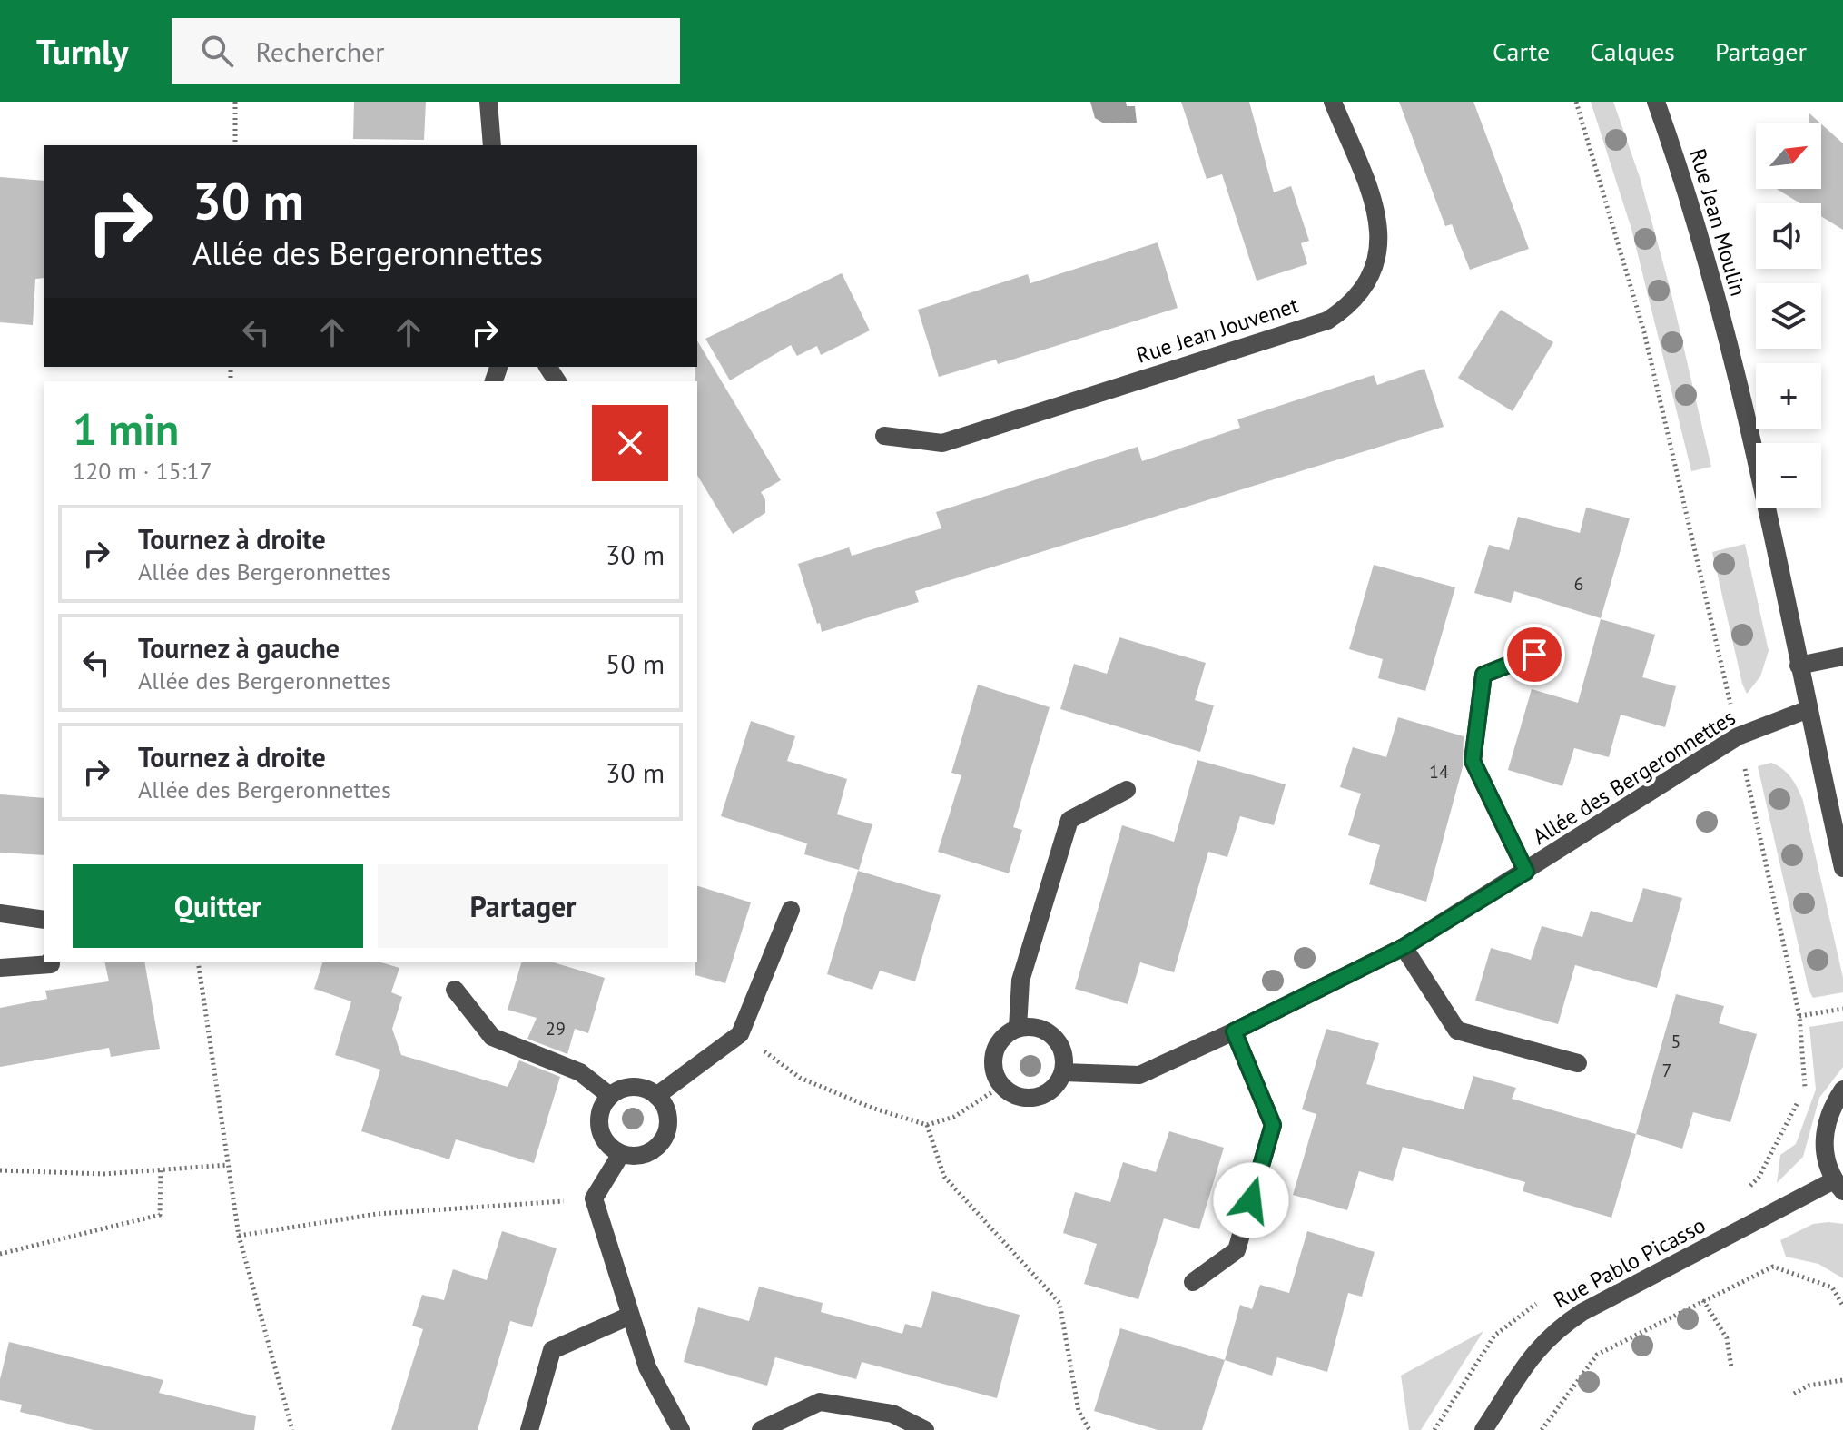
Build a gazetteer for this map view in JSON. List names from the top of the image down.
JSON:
{
  "streets": {
    "street": [
      "Rue Jean Moulin",
      "Rue Jean Jouvenet",
      "Allée des Bergeronnettes",
      "Rue Pablo Picasso"
    ]
  },
  "crossings": [
    ["Rue Jean Moulin", "Allée des Bergeronnettes"]
  ],
  "house_numbers": [
    "6",
    "14",
    "29",
    "5",
    "7"
  ],
  "north": "top right",
  "page": {
    "header": "Turnly",
    "search": "Rechercher",
    "nav": ["Carte", "Calques", "Partager"],
    "map_buttons": ["+", "−"],
    "turn": ["30 m", "Allée des Bergeronnettes"],
    "heading": ["1 min", "120 m · 15:17"],
    "list": [
      {
        "name": "Tournez à droite",
        "note": "Allée des Bergeronnettes",
        "value": "30 m"
      },
      {
        "name": "Tournez à gauche",
        "note": "Allée des Bergeronnettes",
        "value": "50 m"
      },
      {
        "name": "Tournez à droite",
        "note": "Allée des Bergeronnettes",
        "value": "30 m"
      }
    ],
    "buttons": ["Quitter", "Partager"]
  }
}
